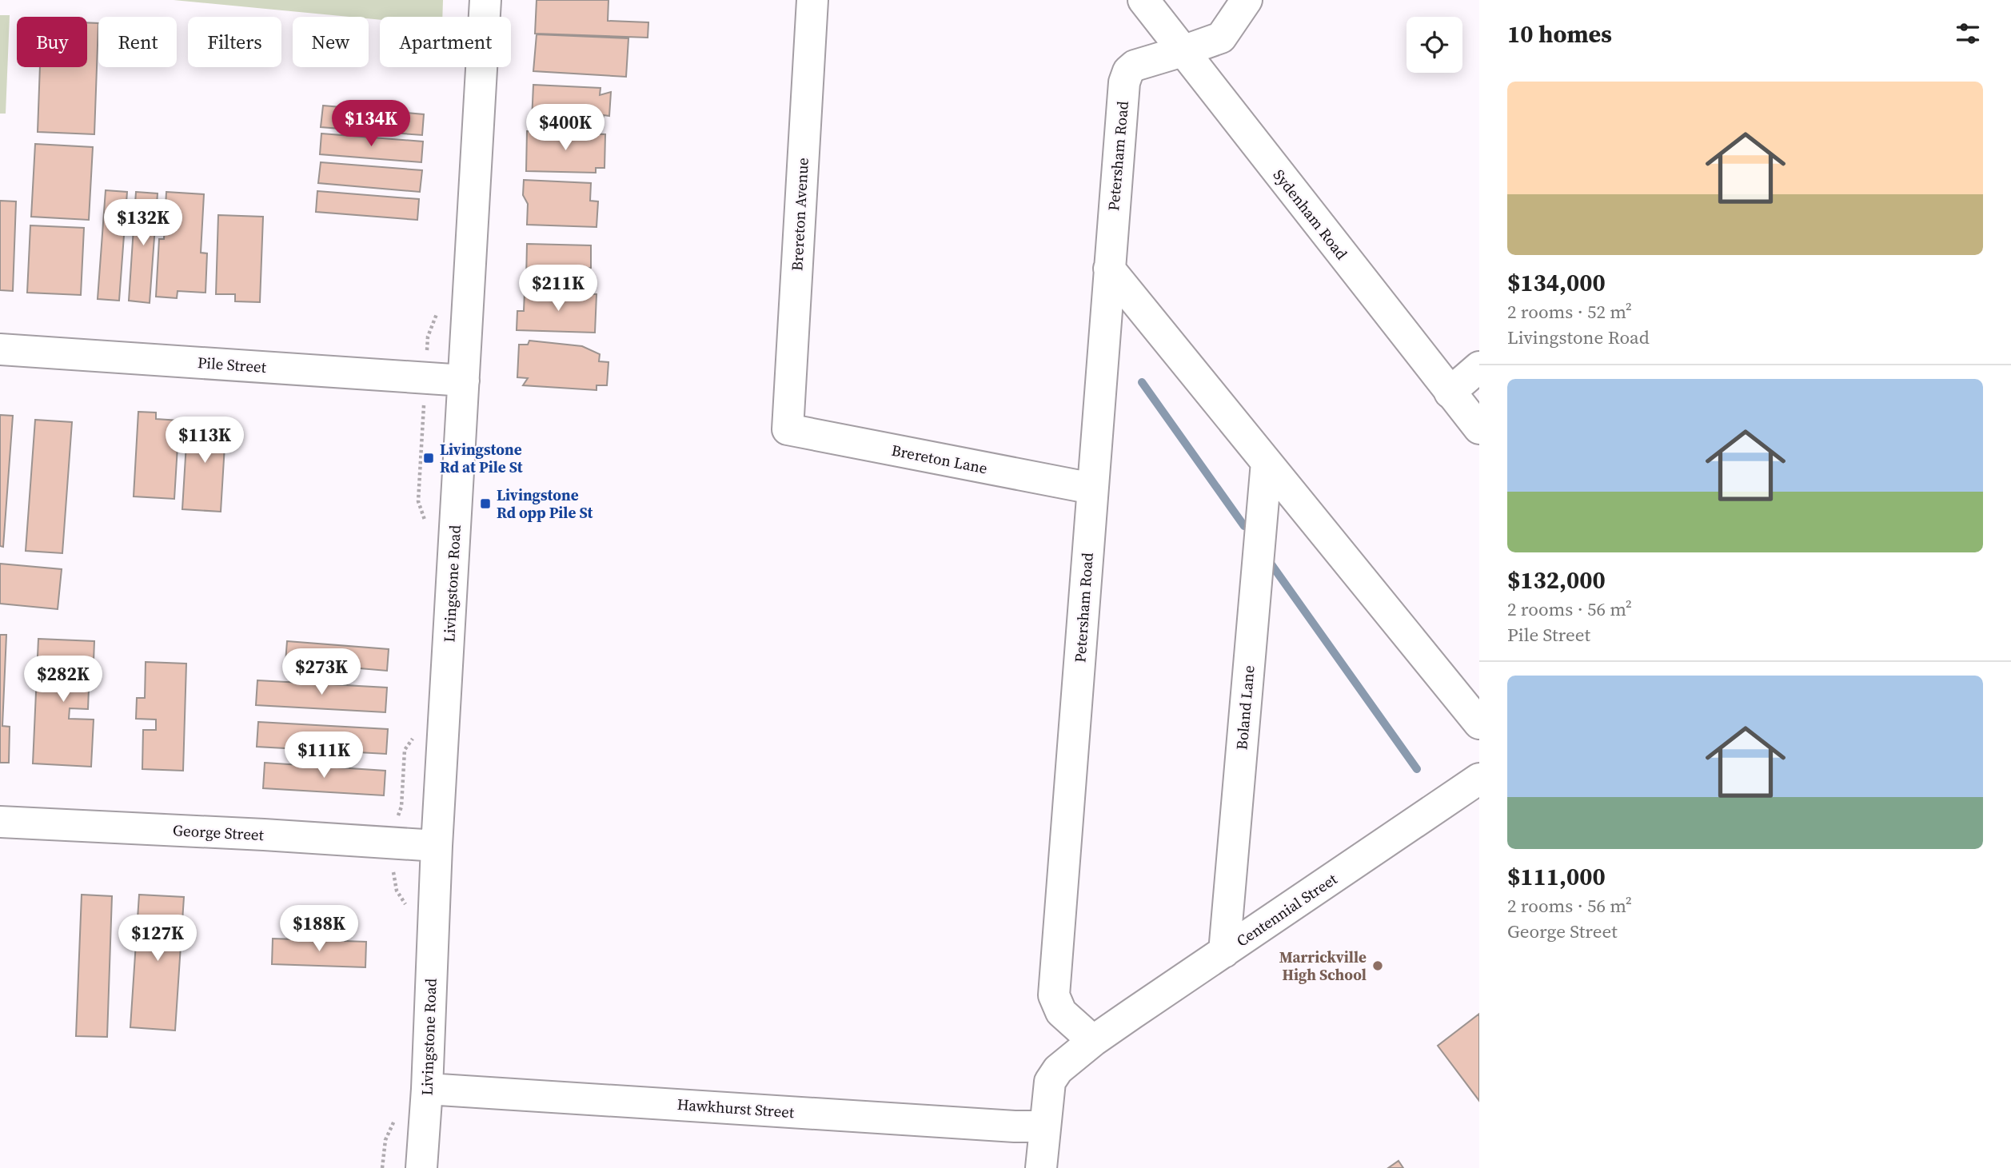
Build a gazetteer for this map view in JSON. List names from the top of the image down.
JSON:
{
  "streets": {
    "street": [
      "Petersham Road",
      "Brereton Avenue",
      "Sydenham Road",
      "Pile Street",
      "Brereton Lane",
      "Livingstone Road",
      "Boland Lane",
      "George Street",
      "Centennial Street",
      "Hawkhurst Street"
    ]
  },
  "crossings": [
    ["Petersham Road", "Sydenham Road"],
    ["Petersham Road", "Brereton Lane"],
    ["Petersham Road", "Centennial Street"],
    ["Brereton Avenue", "Brereton Lane"],
    ["Pile Street", "Livingstone Road"],
    ["Livingstone Road", "George Street"],
    ["Livingstone Road", "Hawkhurst Street"],
    ["Boland Lane", "Centennial Street"]
  ],
  "places": {
    "transit": ["Livingstone Rd at Pile St", "Livingstone Rd opp Pile St"],
    "other": ["Marrickville High School"]
  },
  "page": {
    "heading": "10 homes",
    "chip": [
      "Buy",
      "Rent",
      "Filters",
      "New",
      "Apartment"
    ],
    "list": [
      {
        "name": "$134,000",
        "note": "2 rooms · 52 m² · Livingstone Road"
      },
      {
        "name": "$132,000",
        "note": "2 rooms · 56 m² · Pile Street"
      },
      {
        "name": "$111,000",
        "note": "2 rooms · 56 m² · George Street"
      }
    ],
    "price": [
      "$134K",
      "$400K",
      "$132K",
      "$211K",
      "$113K",
      "$273K",
      "$282K",
      "$111K",
      "$188K",
      "$127K"
    ]
  }
}
